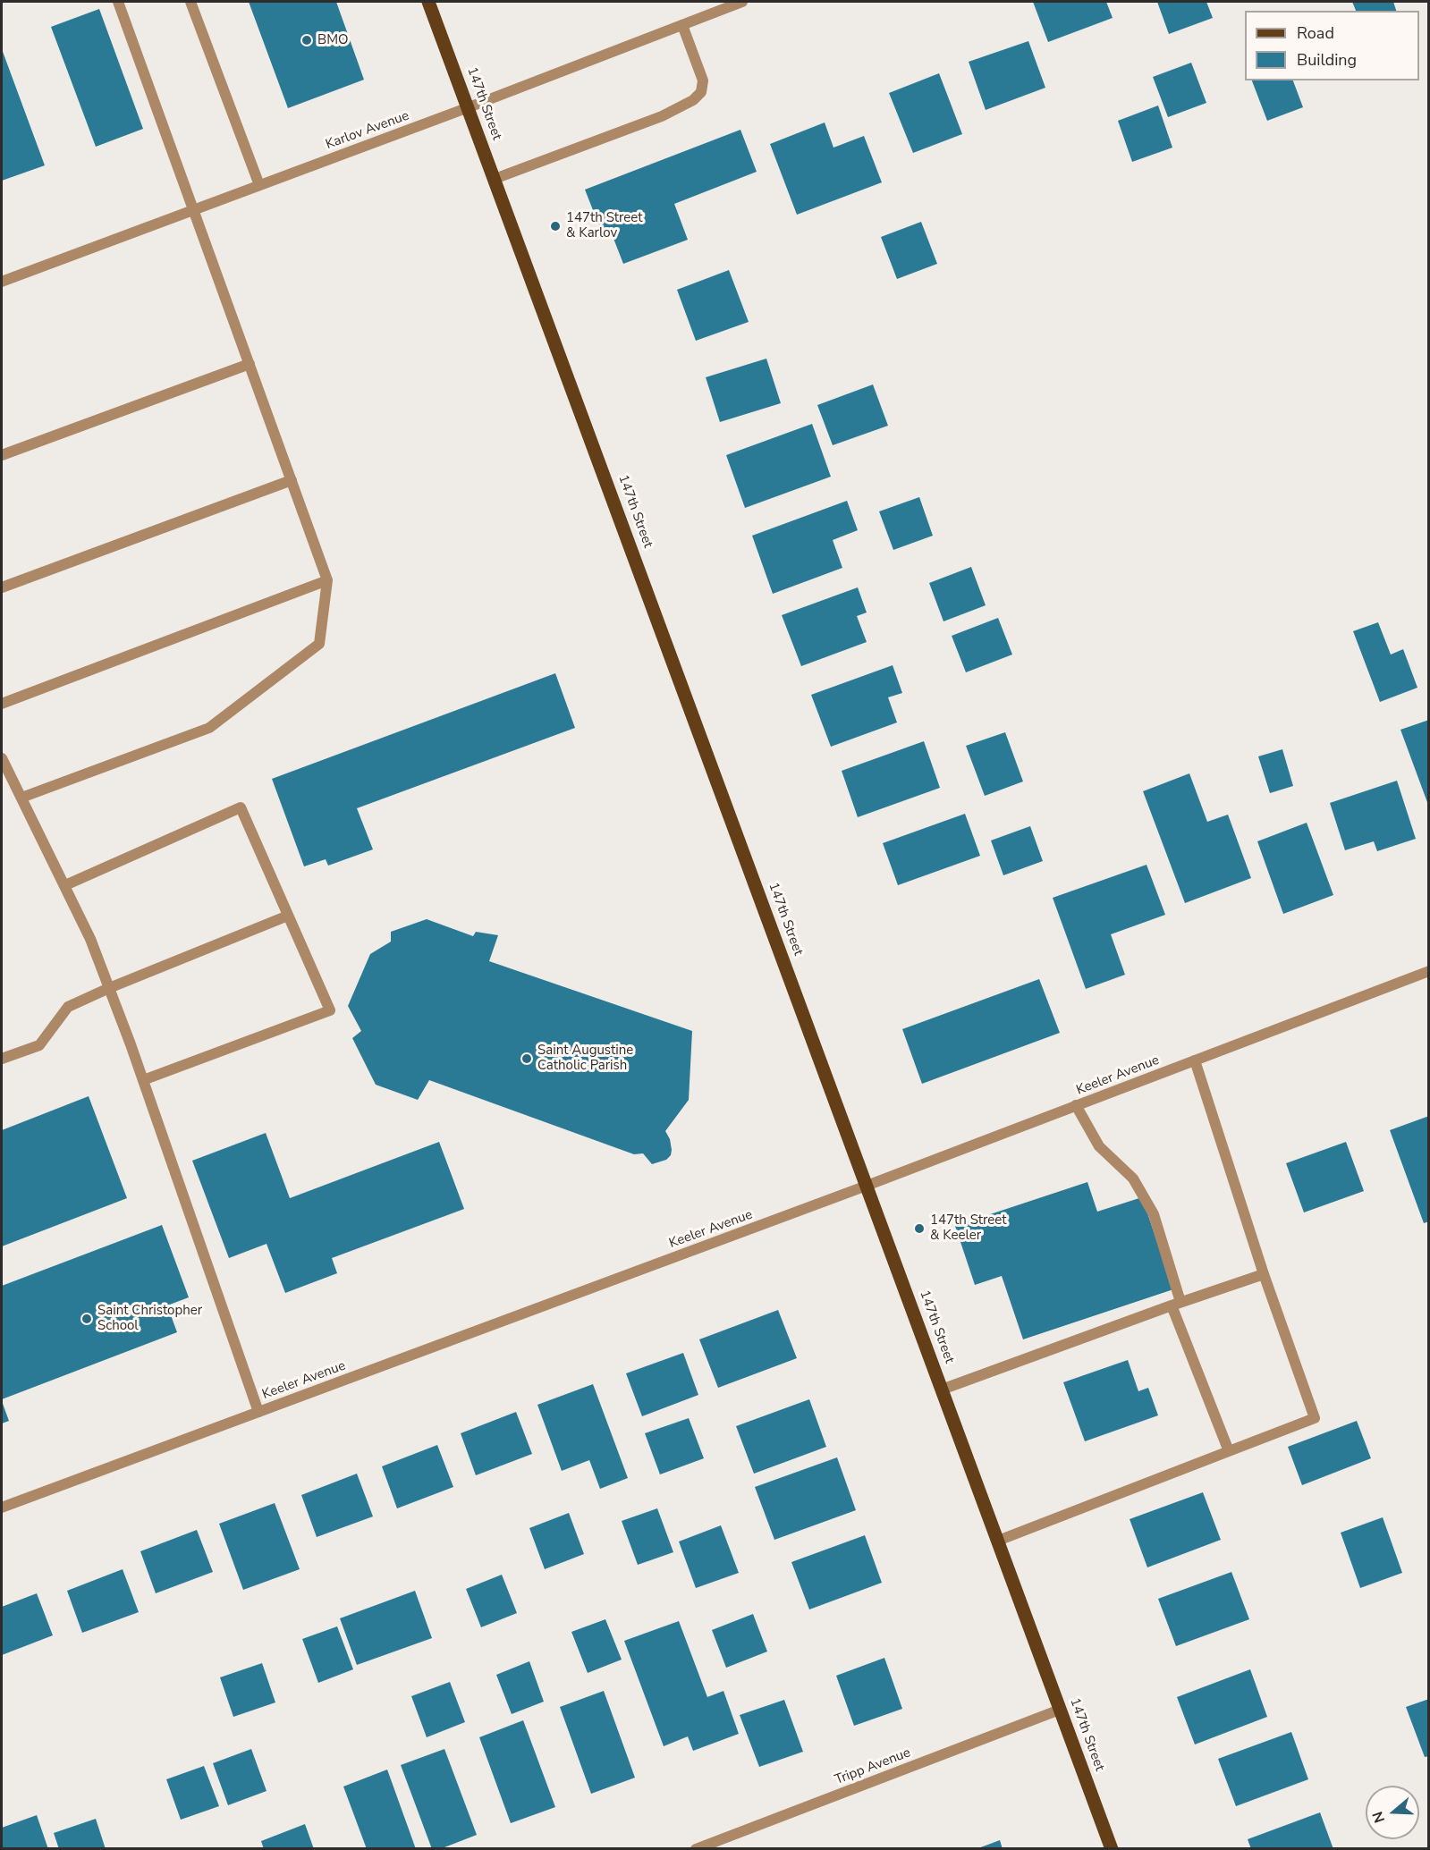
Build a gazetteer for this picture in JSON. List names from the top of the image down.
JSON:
{
  "streets": {
    "main road": ["147th Street"],
    "street": ["Karlov Avenue", "Keeler Avenue", "Tripp Avenue"]
  },
  "crossings": [
    ["147th Street", "Karlov Avenue"],
    ["147th Street", "Keeler Avenue"],
    ["147th Street", "Tripp Avenue"]
  ],
  "places": [
    "BMO",
    "147th Street & Karlov",
    "Saint Augustine Catholic Parish",
    "147th Street & Keeler",
    "Saint Christopher School"
  ],
  "legend": ["Road", "Building"],
  "north": "left"
}
